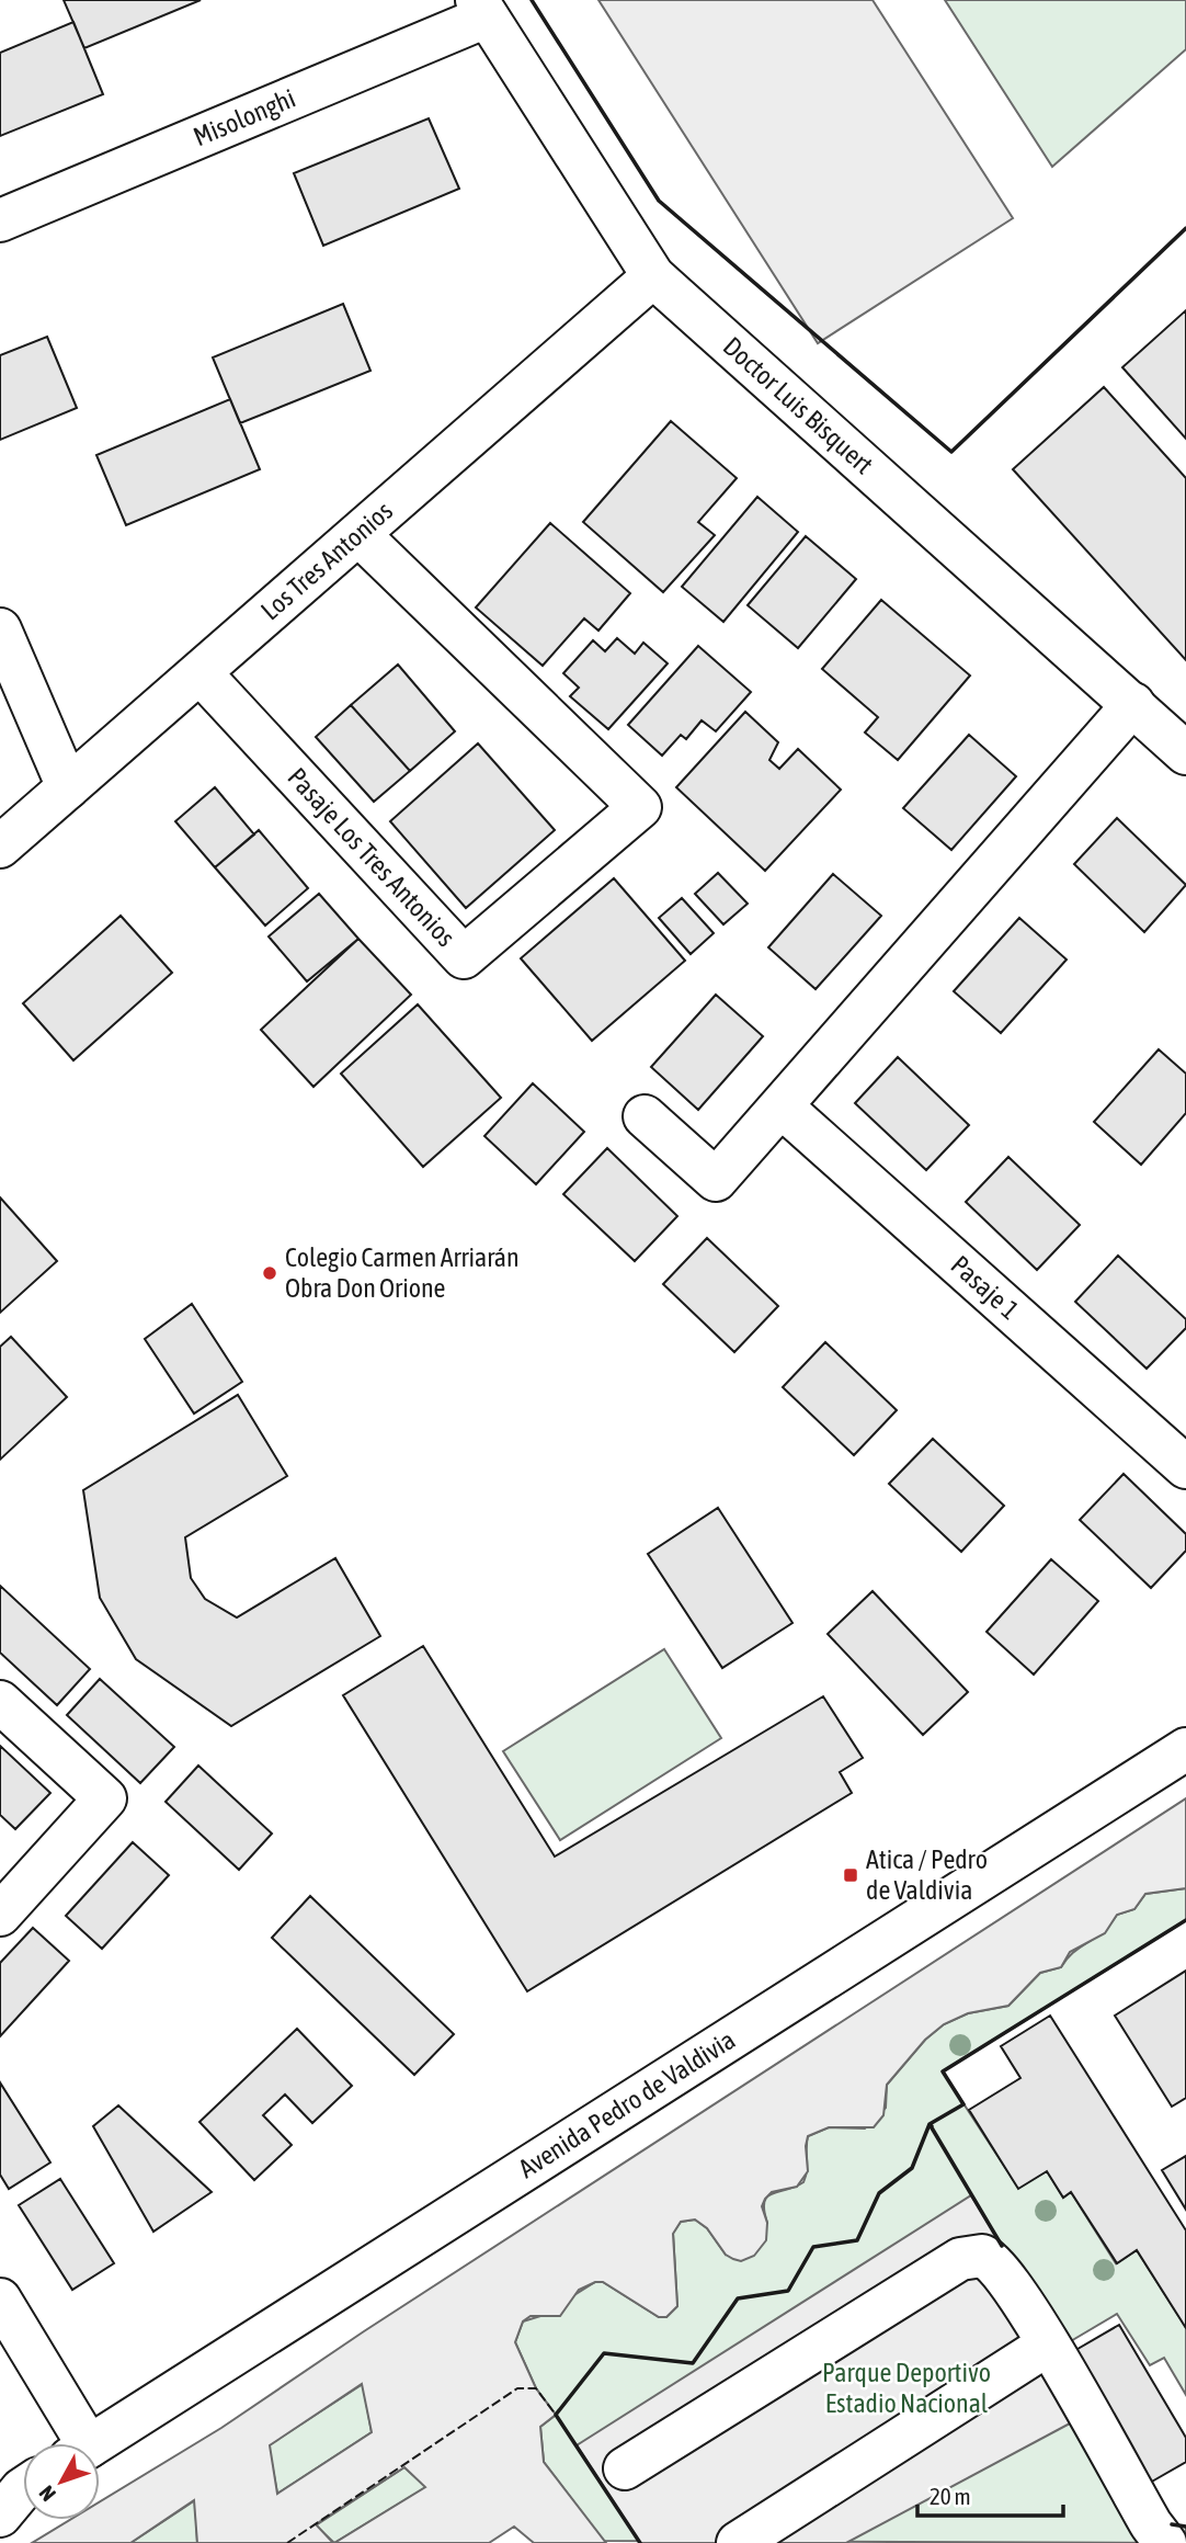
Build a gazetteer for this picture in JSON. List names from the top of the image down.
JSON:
{
  "streets": {
    "street": [
      "Misolonghi",
      "Doctor Luis Bisquert",
      "Los Tres Antonios",
      "Pasaje Los Tres Antonios",
      "Pasaje 1",
      "Avenida Pedro de Valdivia"
    ]
  },
  "crossings": [
    ["Misolonghi", "Doctor Luis Bisquert"],
    ["Doctor Luis Bisquert", "Los Tres Antonios"],
    ["Los Tres Antonios", "Pasaje Los Tres Antonios"]
  ],
  "parks": ["Parque Deportivo Estadio Nacional"],
  "places": {
    "other": ["Colegio Carmen Arriarán Obra Don Orione"],
    "transit": ["Atica / Pedro de Valdivia"]
  },
  "scale_bar": "20 m",
  "north": "bottom left"
}
